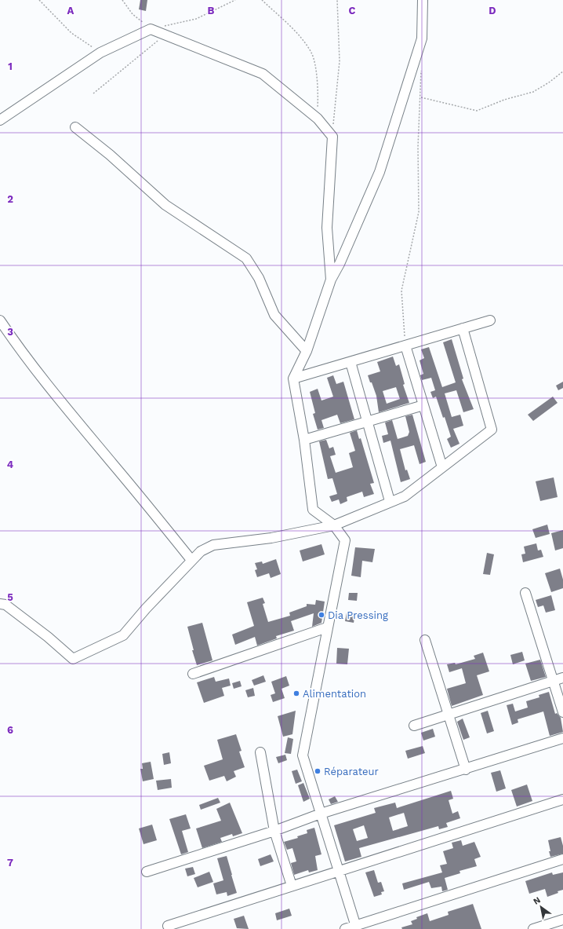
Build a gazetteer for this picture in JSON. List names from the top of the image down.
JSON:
{
  "places": ["Dia Pressing", "Alimentation", "Réparateur"],
  "north": "top left",
  "grid": {
    "columns": [
      "A",
      "B",
      "C",
      "D"
    ],
    "rows": [
      "1",
      "2",
      "3",
      "4",
      "5",
      "6",
      "7"
    ]
  }
}
